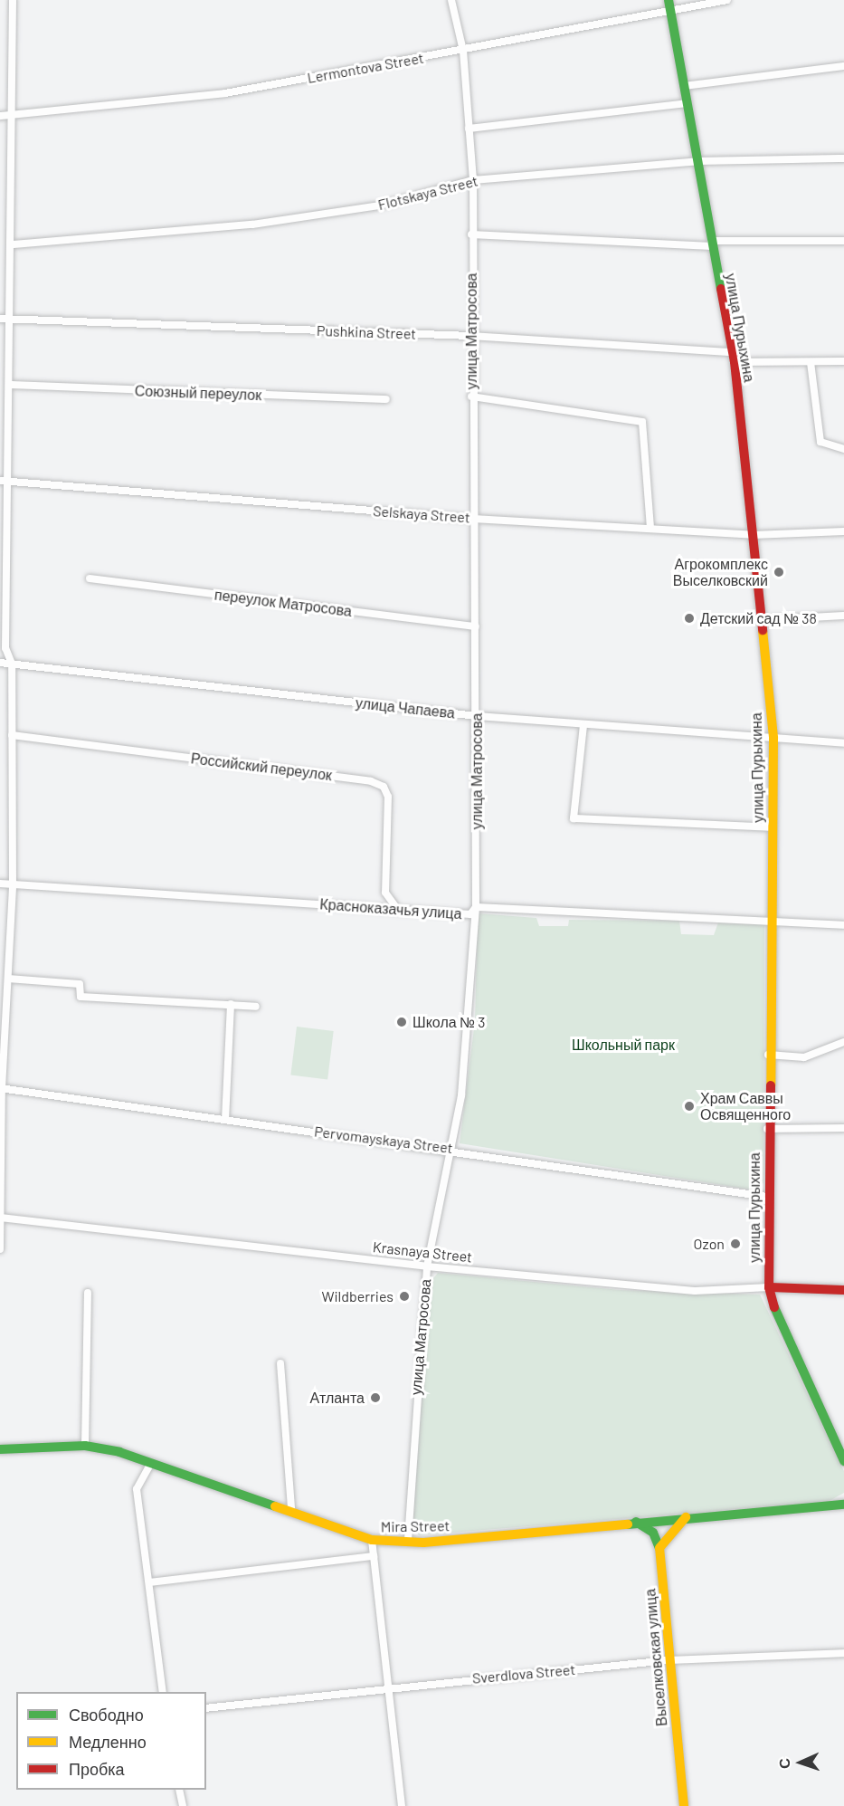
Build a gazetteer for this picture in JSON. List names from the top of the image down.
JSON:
{
  "streets": {
    "street": [
      "Lermontova Street",
      "Flotskaya Street",
      "улица Пурыхина",
      "улица Матросова",
      "Pushkina Street",
      "Союзный переулок",
      "Selskaya Street",
      "переулок Матросова",
      "улица Чапаева",
      "Российский переулок",
      "Красноказачья улица",
      "Pervomayskaya Street",
      "Krasnaya Street",
      "Mira Street",
      "Выселковская улица",
      "Sverdlova Street"
    ]
  },
  "crossings": [
    ["Lermontova Street", "улица Пурыхина"],
    ["Lermontova Street", "улица Матросова"],
    ["Flotskaya Street", "улица Пурыхина"],
    ["Flotskaya Street", "улица Матросова"],
    ["улица Пурыхина", "Pushkina Street"],
    ["улица Пурыхина", "Selskaya Street"],
    ["улица Пурыхина", "улица Чапаева"],
    ["улица Пурыхина", "Красноказачья улица"],
    ["улица Пурыхина", "Pervomayskaya Street"],
    ["улица Пурыхина", "Krasnaya Street"],
    ["улица Матросова", "Pushkina Street"],
    ["улица Матросова", "Selskaya Street"],
    ["улица Матросова", "переулок Матросова"],
    ["улица Матросова", "улица Чапаева"],
    ["улица Матросова", "Красноказачья улица"],
    ["улица Матросова", "Pervomayskaya Street"],
    ["улица Матросова", "Krasnaya Street"],
    ["улица Матросова", "Mira Street"],
    ["Российский переулок", "Красноказачья улица"],
    ["Выселковская улица", "Sverdlova Street"]
  ],
  "parks": ["Школьный парк"],
  "places": [
    "Агрокомплекс Выселковский",
    "Детский сад № 38",
    "Школа № 3",
    "Храм Саввы Освященного",
    "Ozon",
    "Wildberries",
    "Атланта"
  ],
  "legend": ["Свободно", "Медленно", "Пробка"],
  "north": "left"
}
